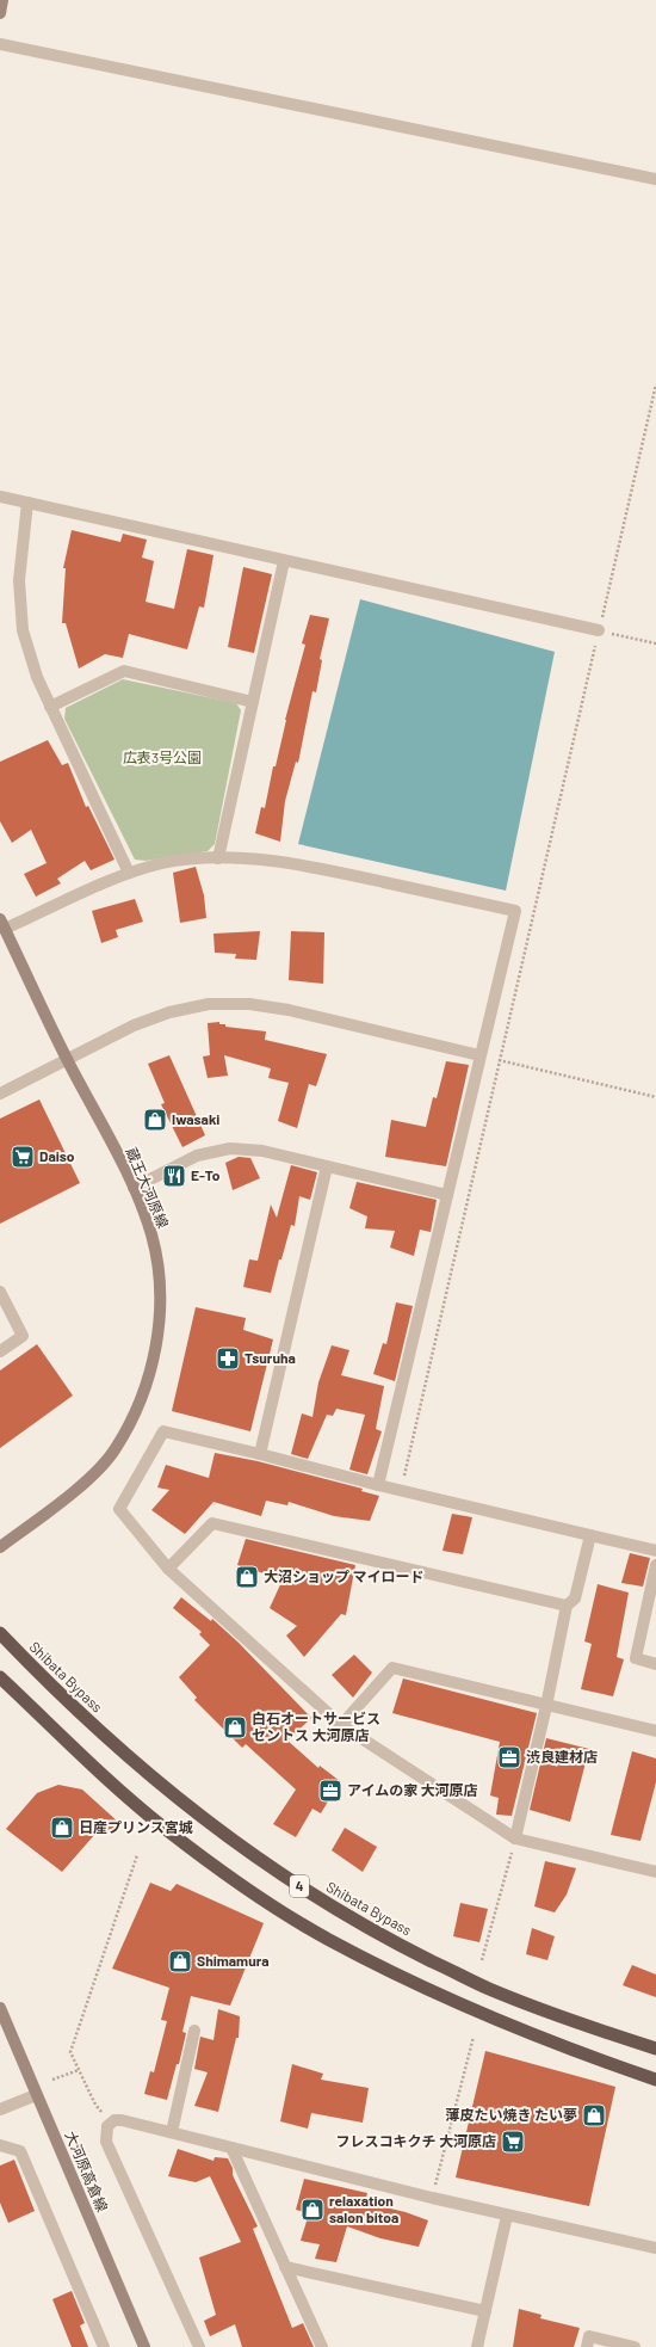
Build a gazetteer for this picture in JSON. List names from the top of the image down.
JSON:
{
  "streets": {
    "highway": ["Shibata Bypass", "4"],
    "main road": ["蔵王大河原線", "大河原高倉線"]
  },
  "parks": ["広表3号公園"],
  "places": {
    "shop": [
      "Iwasaki",
      "大沼ショップ マイロード",
      "白石オートサービス セントス 大河原店",
      "日産プリンス宮城",
      "Shimamura",
      "薄皮たい焼き たい夢",
      "relaxation salon bitoa"
    ],
    "supermarket": ["Daiso", "フレスコキクチ 大河原店"],
    "restaurant": ["E-To"],
    "pharmacy": ["Tsuruha"],
    "office": ["渋良建材店", "アイムの家 大河原店"]
  }
}
